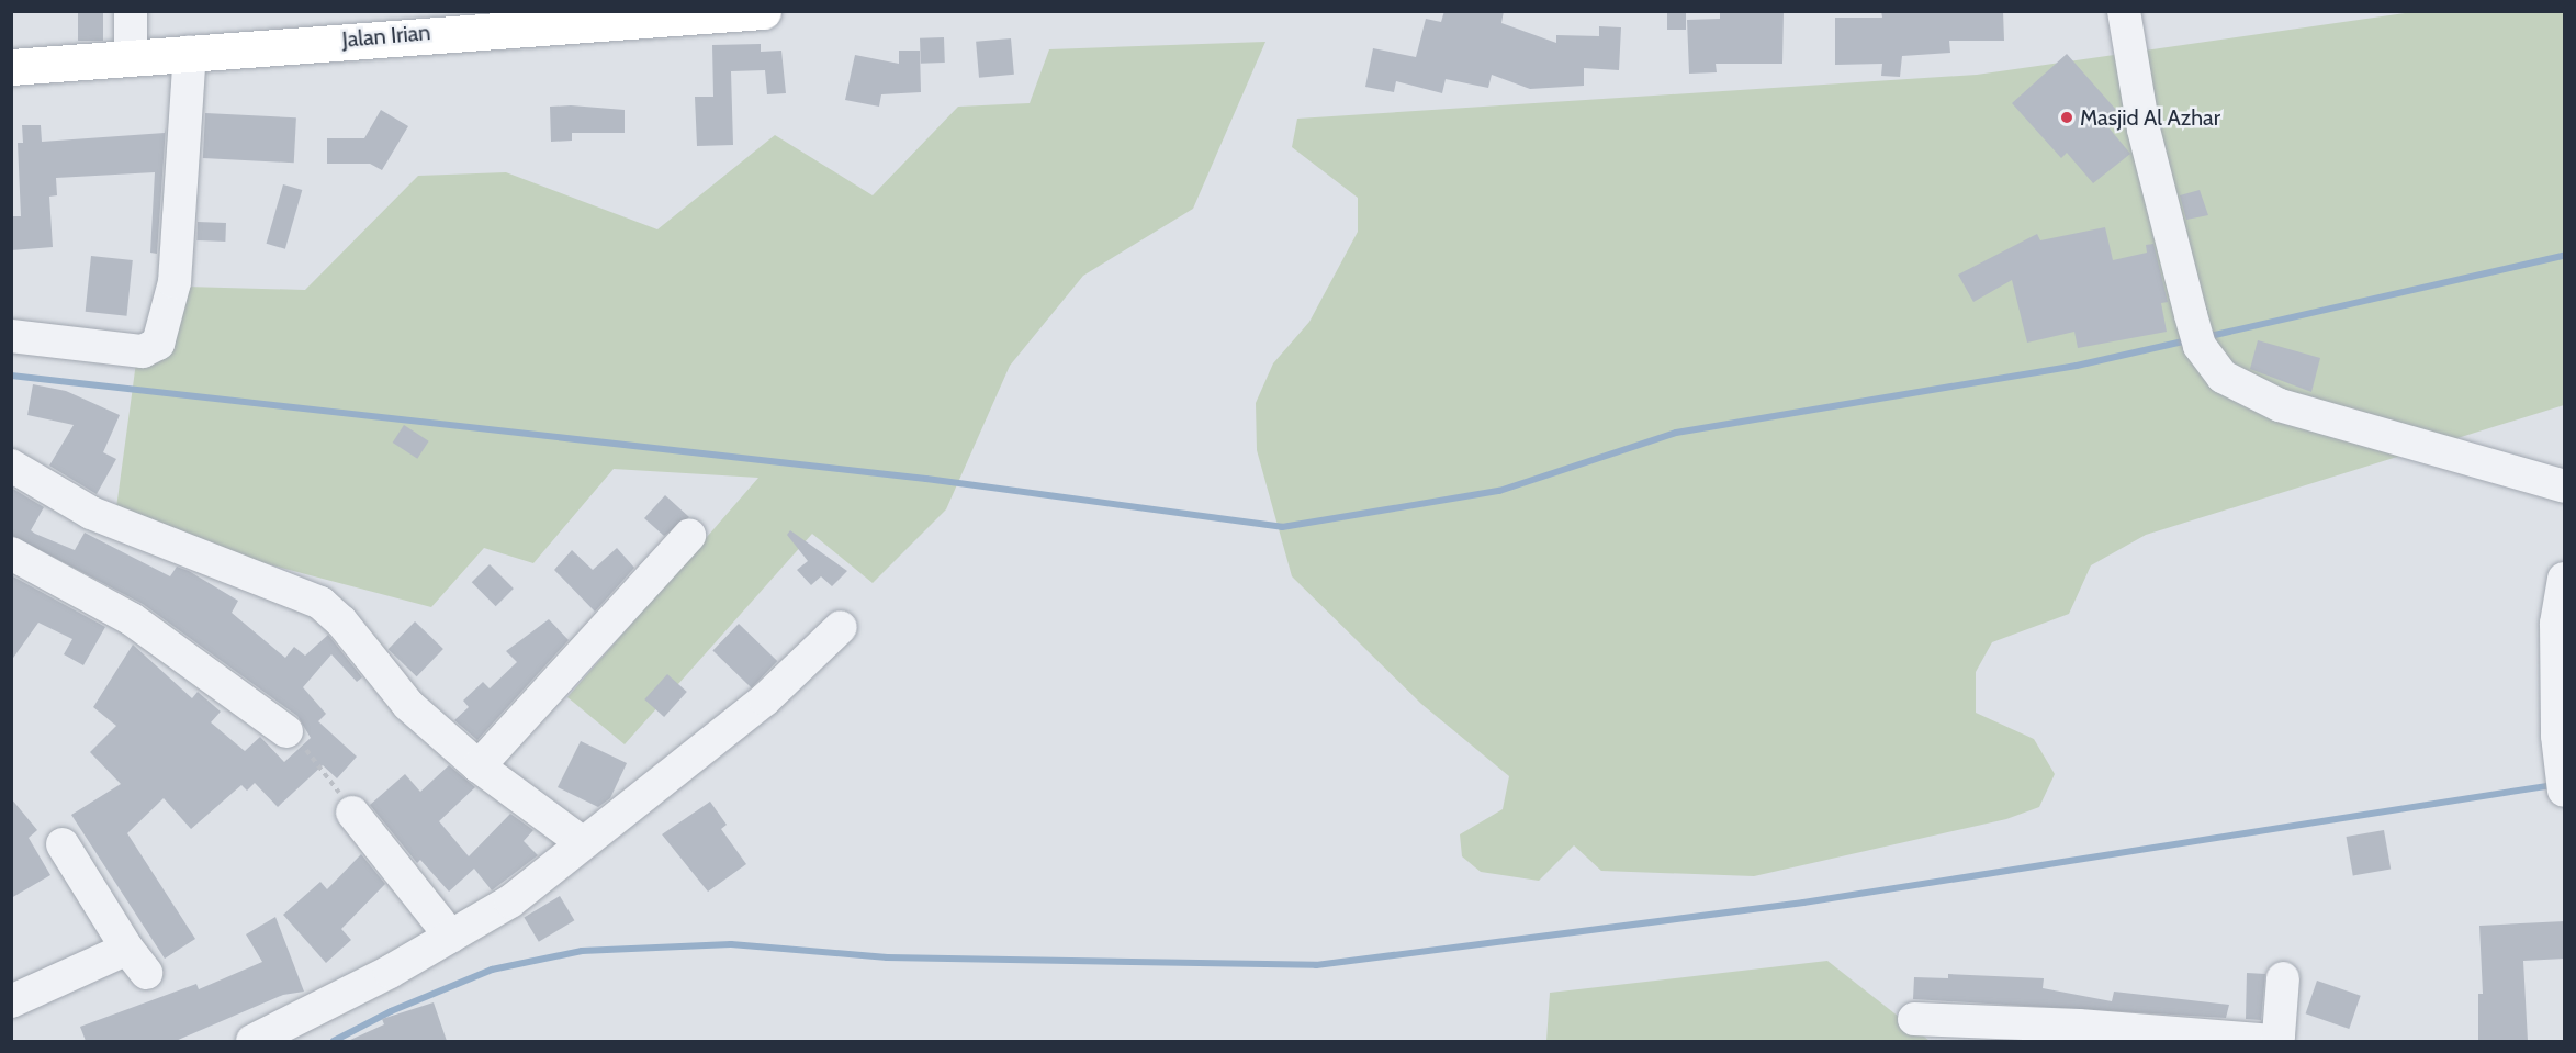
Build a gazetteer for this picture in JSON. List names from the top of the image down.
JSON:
{
  "streets": {
    "main road": ["Jalan Irian"]
  },
  "places": ["Masjid Al Azhar"]
}
